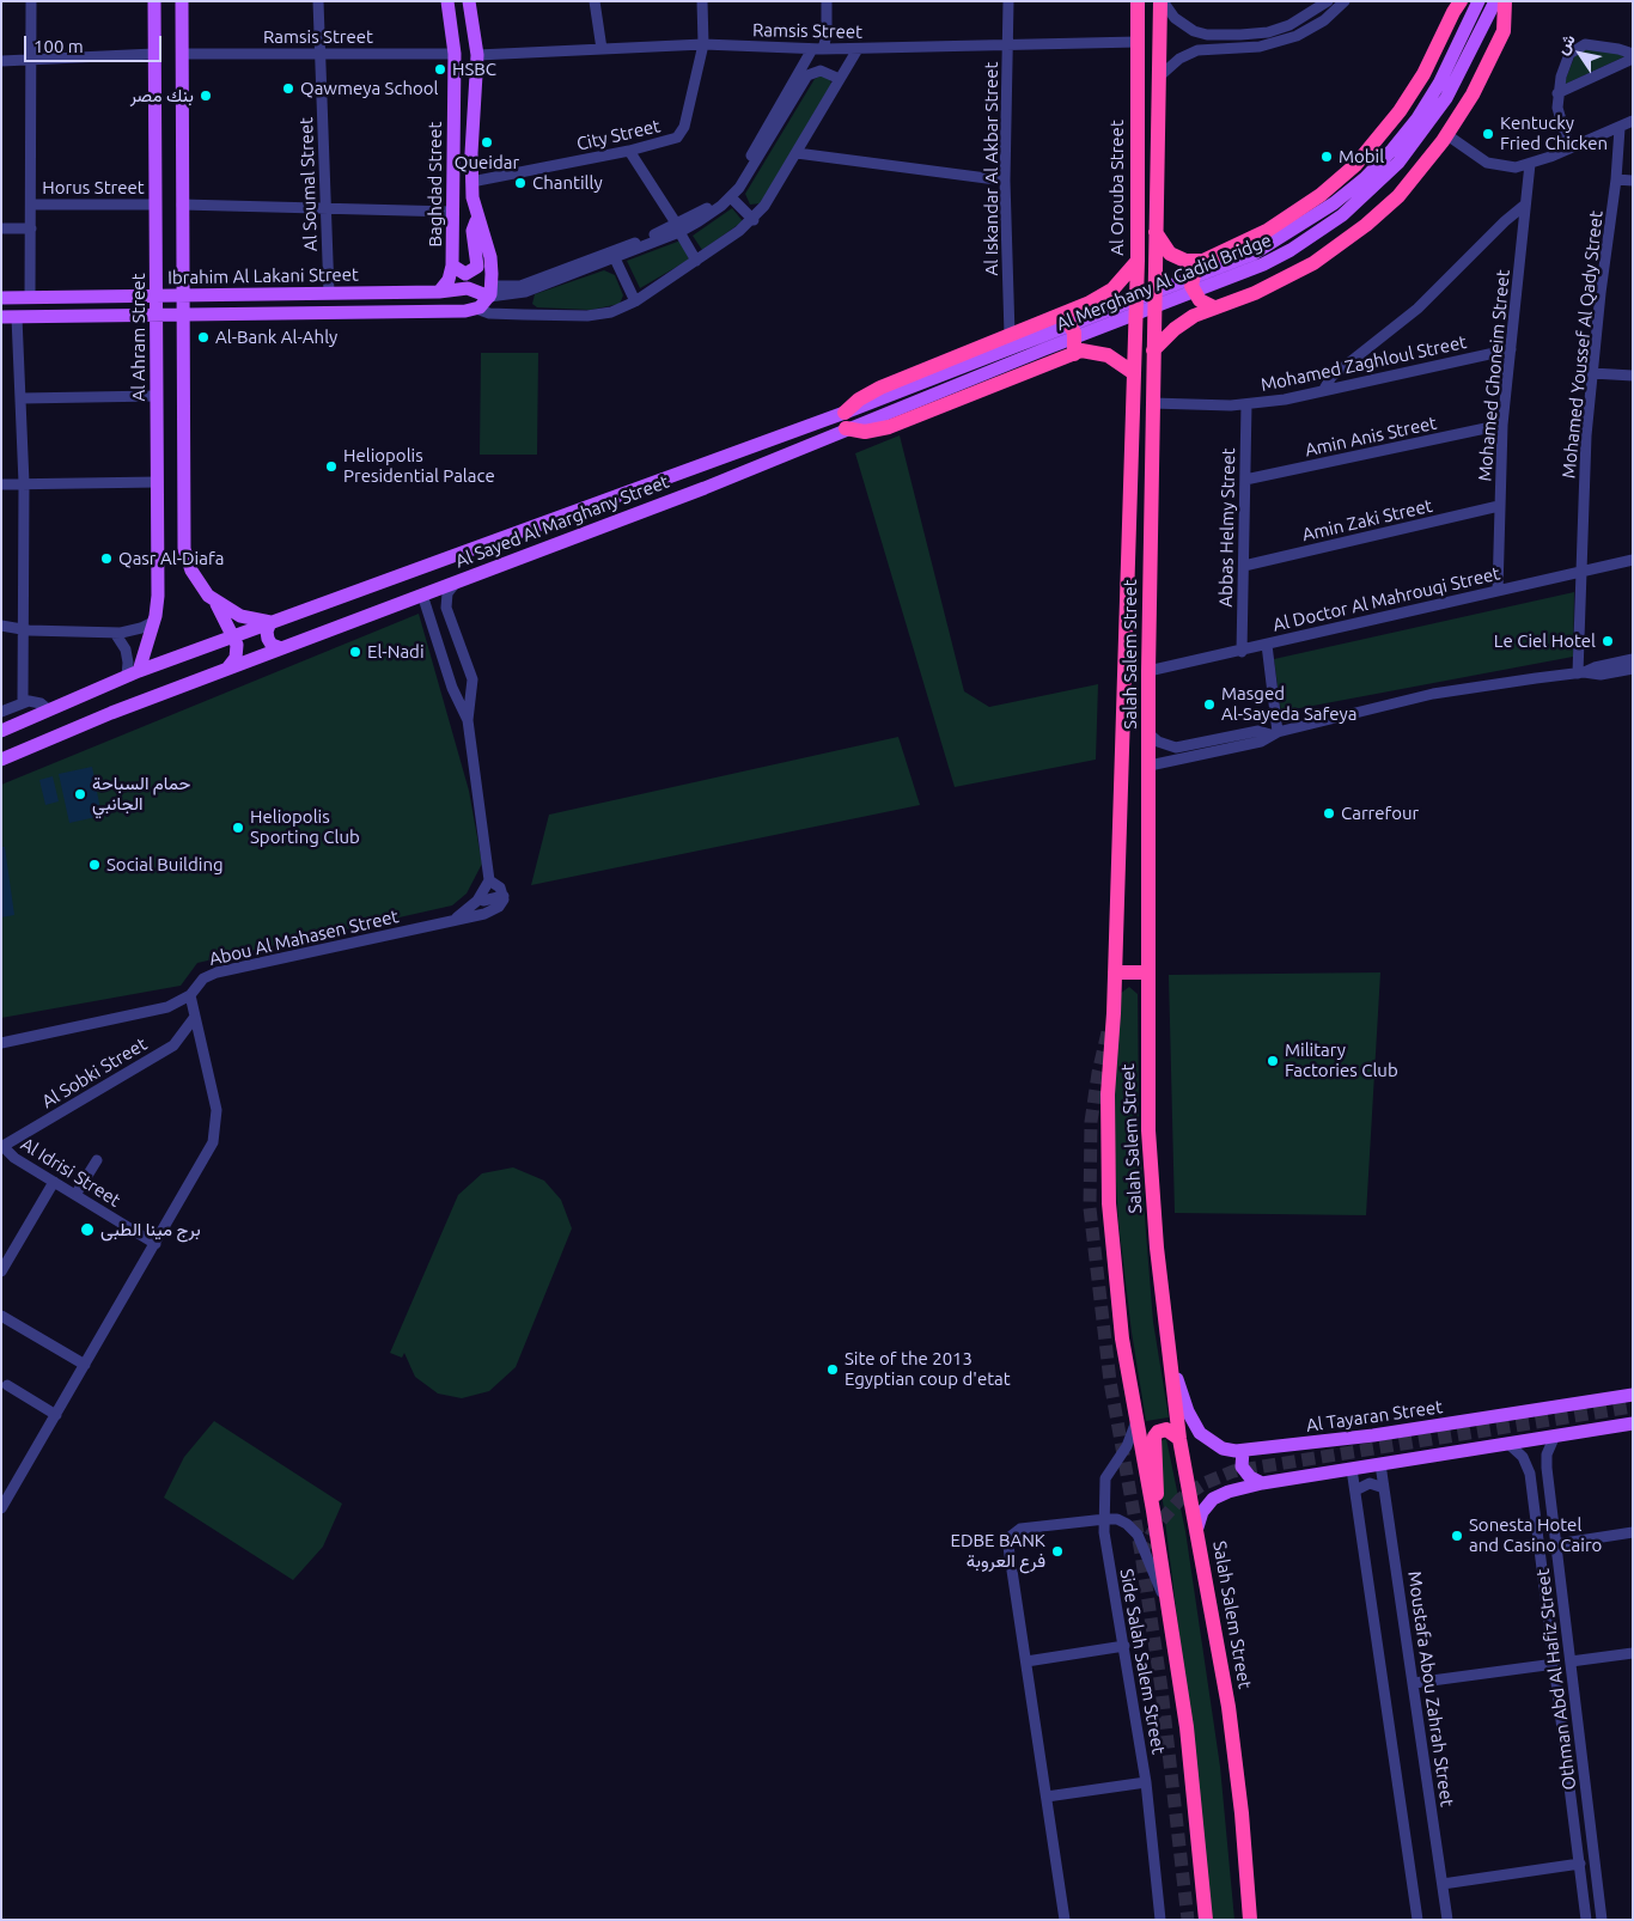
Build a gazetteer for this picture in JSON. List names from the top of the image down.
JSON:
{
  "streets": {
    "highway": ["Al Orouba Street", "Al Sayed Al Marghany Street", "Salah Salem Street"],
    "main road": [
      "Baghdad Street",
      "Ibrahim Al Lakani Street",
      "Al Merghany Al Gadid Bridge",
      "Al Ahram Street",
      "Al Tayaran Street"
    ],
    "street": [
      "Ramsis Street",
      "City Street",
      "Al Iskandar Al Akbar Street",
      "Al Soumal Street",
      "Horus Street",
      "Mohamed Youssef Al Qady Street",
      "Mohamed Zaghloul Street",
      "Mohamed Ghoneim Street",
      "Amin Anis Street",
      "Amin Zaki Street",
      "Abbas Helmy Street",
      "Al Doctor Al Mahrouqi Street",
      "Abou Al Mahasen Street",
      "Al Sobki Street",
      "Al Idrisi Street",
      "Side Salah Salem Street",
      "Othman Abd Al Hafiz Street",
      "Moustafa Abou Zahrah Street"
    ]
  },
  "crossings": [
    ["Ramsis Street", "City Street"],
    ["Ramsis Street", "Al Iskandar Al Akbar Street"],
    ["Ramsis Street", "Al Soumal Street"],
    ["Ramsis Street", "Baghdad Street"],
    ["Ramsis Street", "Al Orouba Street"],
    ["Ramsis Street", "Ibrahim Al Lakani Street"],
    ["City Street", "Baghdad Street"],
    ["Al Iskandar Al Akbar Street", "Al Sayed Al Marghany Street"],
    ["Al Soumal Street", "Ibrahim Al Lakani Street"],
    ["Baghdad Street", "Ibrahim Al Lakani Street"],
    ["Horus Street", "Al Ahram Street"],
    ["Al Orouba Street", "Al Sayed Al Marghany Street"],
    ["Al Orouba Street", "Salah Salem Street"],
    ["Ibrahim Al Lakani Street", "Al Ahram Street"],
    ["Al Merghany Al Gadid Bridge", "Al Sayed Al Marghany Street"],
    ["Al Ahram Street", "Al Sayed Al Marghany Street"],
    ["Mohamed Youssef Al Qady Street", "Al Doctor Al Mahrouqi Street"],
    ["Mohamed Zaghloul Street", "Mohamed Ghoneim Street"],
    ["Mohamed Zaghloul Street", "Abbas Helmy Street"],
    ["Mohamed Zaghloul Street", "Salah Salem Street"],
    ["Mohamed Ghoneim Street", "Amin Anis Street"],
    ["Mohamed Ghoneim Street", "Amin Zaki Street"],
    ["Mohamed Ghoneim Street", "Al Doctor Al Mahrouqi Street"],
    ["Amin Anis Street", "Abbas Helmy Street"],
    ["Amin Zaki Street", "Abbas Helmy Street"],
    ["Al Sayed Al Marghany Street", "Salah Salem Street"],
    ["Abbas Helmy Street", "Al Doctor Al Mahrouqi Street"],
    ["Al Doctor Al Mahrouqi Street", "Salah Salem Street"],
    ["Salah Salem Street", "Al Tayaran Street"],
    ["Salah Salem Street", "Side Salah Salem Street"],
    ["Al Sobki Street", "Al Idrisi Street"]
  ],
  "places": [
    "HSBC",
    "Qawmeya School",
    "بنك مصر",
    "Kentucky Fried Chicken",
    "Queidar",
    "Mobil",
    "Chantilly",
    "Al-Bank Al-Ahly",
    "Heliopolis Presidential Palace",
    "Qasr Al-Diafa",
    "Le Ciel Hotel",
    "El-Nadi",
    "Masged Al-Sayeda Safeya",
    "حمام السباحة الجانبي",
    "Carrefour",
    "Heliopolis Sporting Club",
    "Social Building",
    "Military Factories Club",
    "برج مينا الطبى",
    "Site of the 2013 Egyptian coup d'etat",
    "Sonesta Hotel and Casino Cairo",
    "EDBE BANK فرع العروبة"
  ],
  "scale_bar": "100 m",
  "north": "top left"
}
